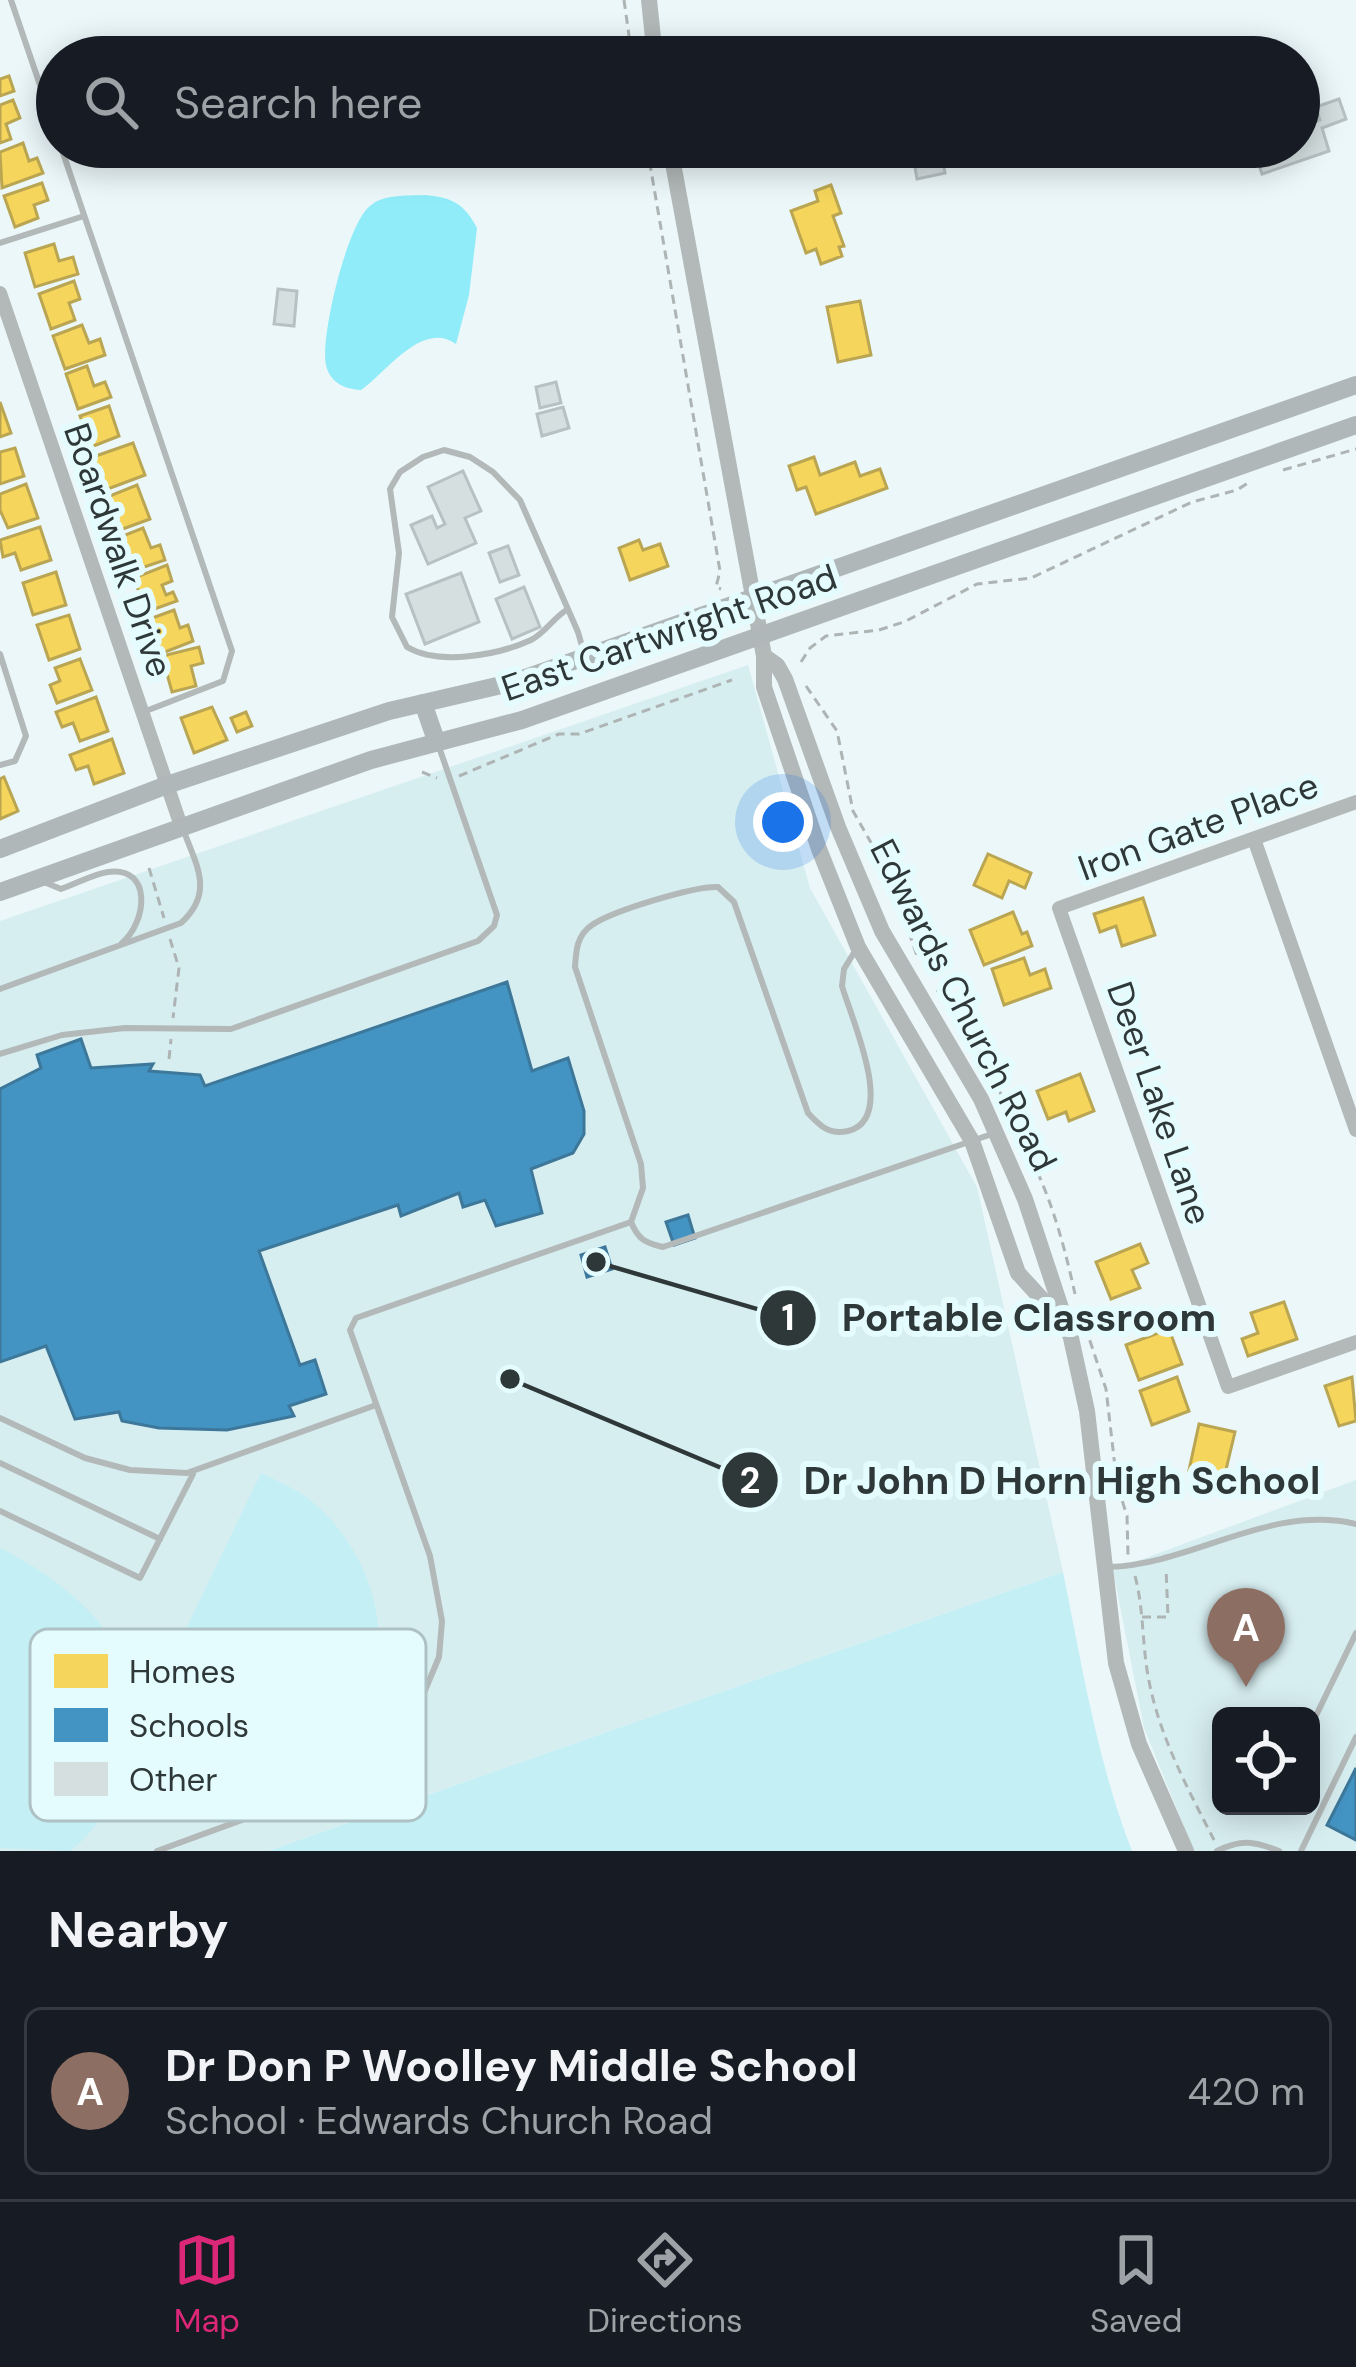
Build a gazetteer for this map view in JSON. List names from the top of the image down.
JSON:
{
  "streets": {
    "main road": ["East Cartwright Road"],
    "street": [
      "Boardwalk Drive",
      "Iron Gate Place",
      "Edwards Church Road",
      "Deer Lake Lane"
    ]
  },
  "crossings": [
    ["Boardwalk Drive", "East Cartwright Road"],
    ["East Cartwright Road", "Edwards Church Road"],
    ["Iron Gate Place", "Deer Lake Lane"]
  ],
  "places": ["Portable Classroom", "Dr John D Horn High School"],
  "legend": ["Homes", "Schools", "Other"],
  "page": {
    "search": "Search here",
    "pins": "A",
    "heading": "Nearby",
    "list": [
      {
        "mark": "A",
        "name": "Dr Don P Woolley Middle School",
        "note": "School · Edwards Church Road",
        "value": "420 m"
      }
    ],
    "nav": ["Map", "Directions", "Saved"]
  }
}
